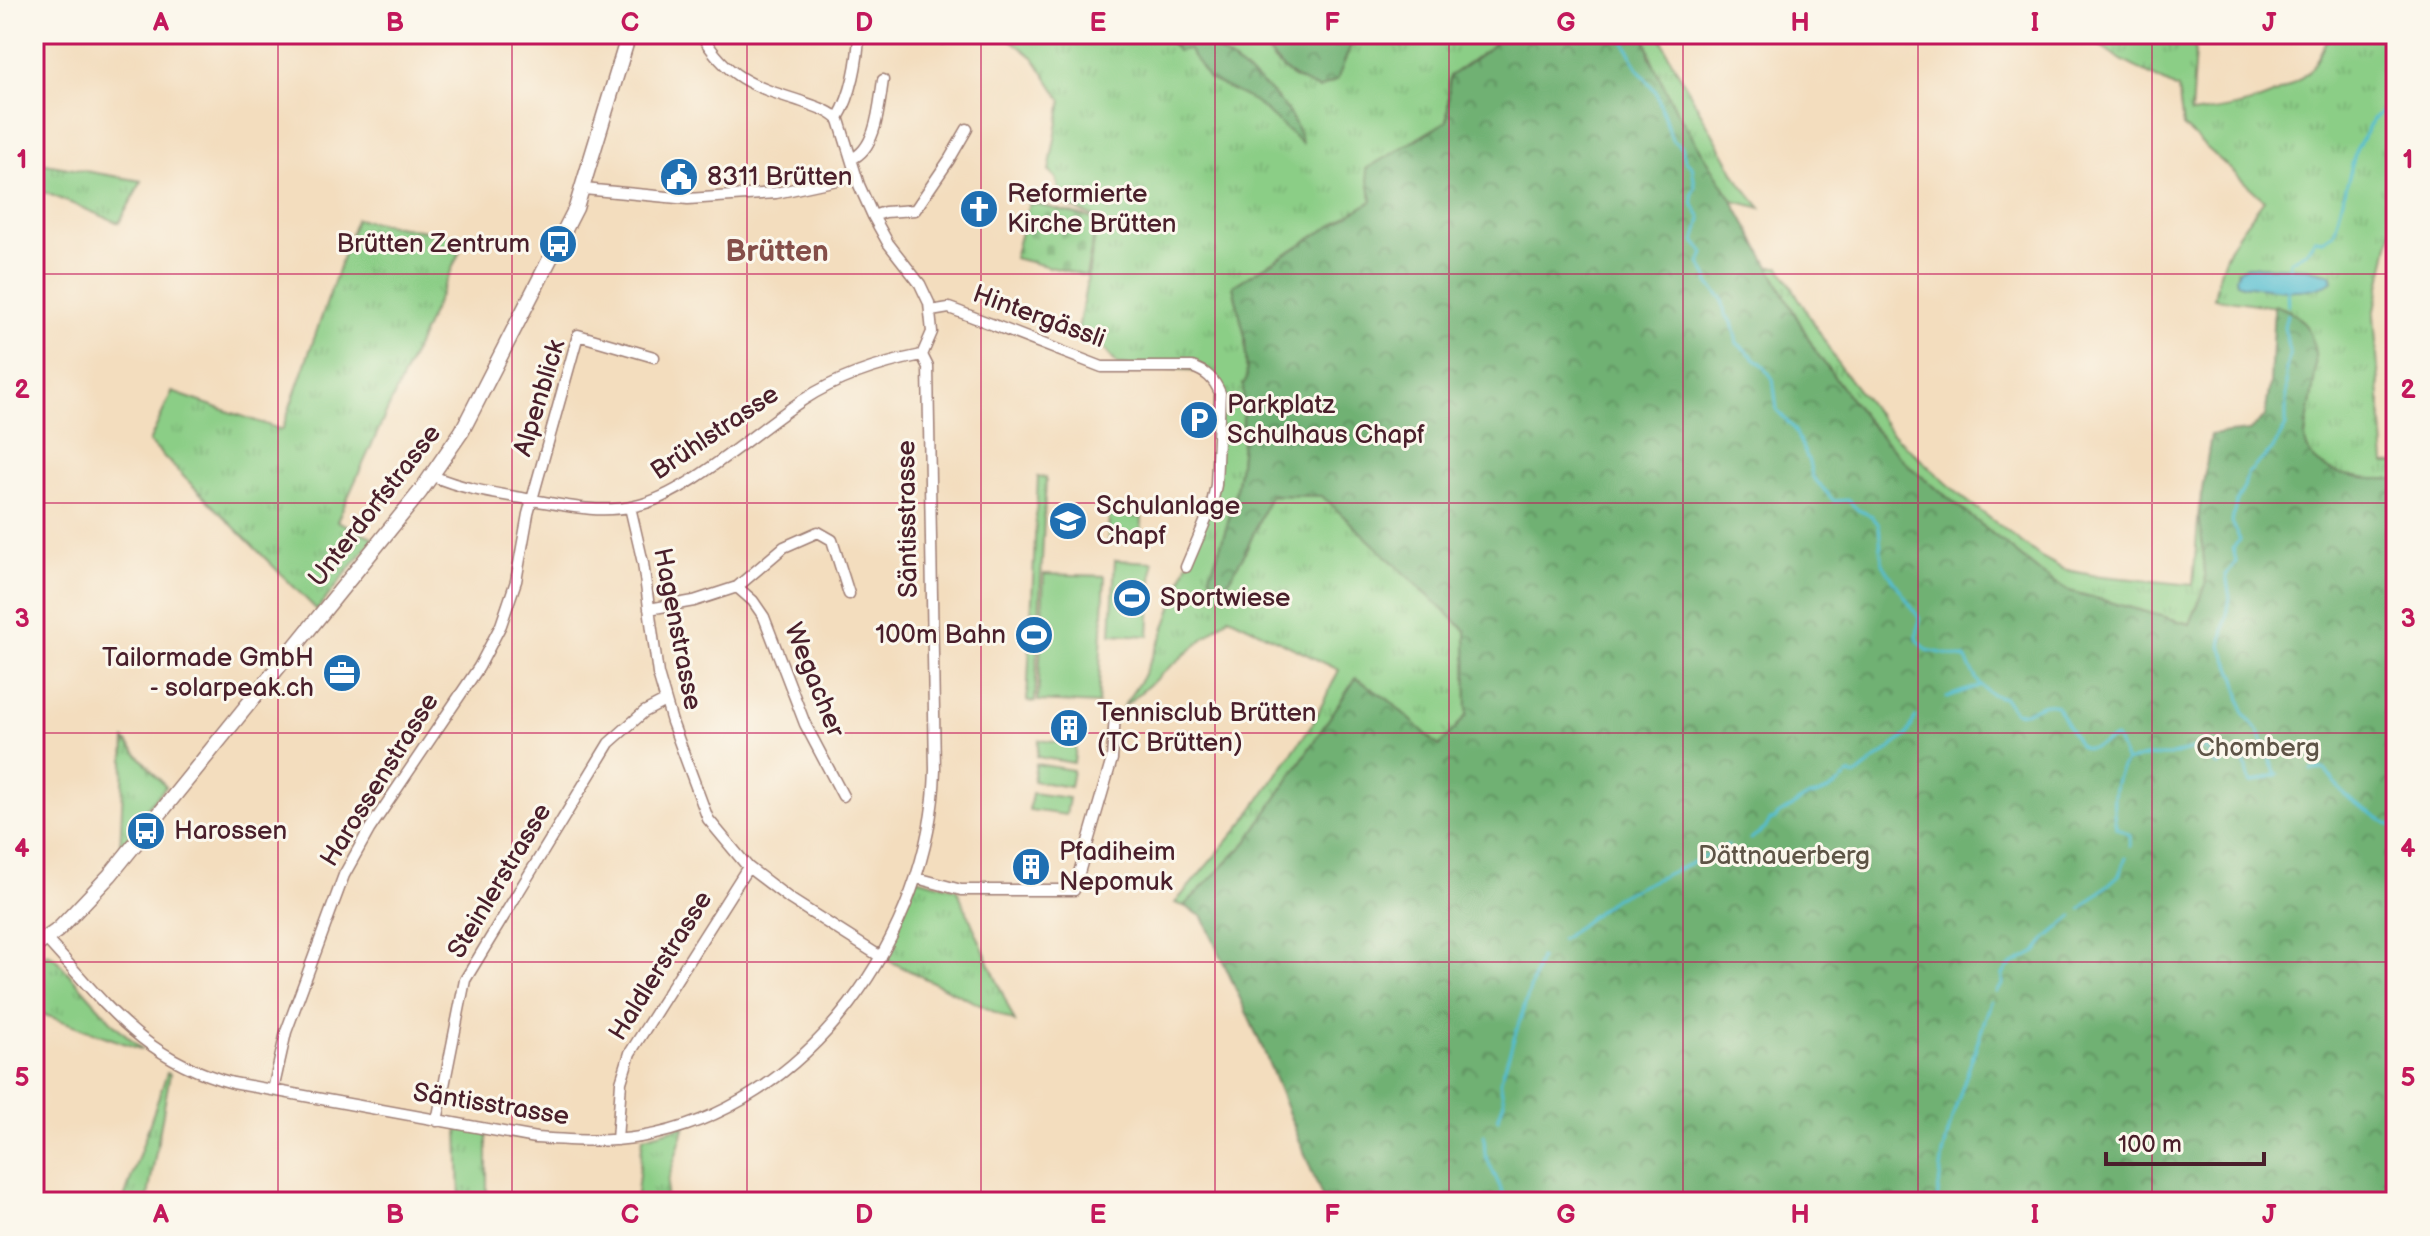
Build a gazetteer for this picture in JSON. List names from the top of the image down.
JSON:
{
  "streets": {
    "street": [
      "Hintergässli",
      "Alpenblick",
      "Brühlstrasse",
      "Unterdorfstrasse",
      "Säntisstrasse",
      "Hagenstrasse",
      "Wegacher",
      "Harossenstrasse",
      "Steinlerstrasse",
      "Haldlerstrasse"
    ]
  },
  "crossings": [
    ["Hintergässli", "Säntisstrasse"],
    ["Alpenblick", "Brühlstrasse"],
    ["Alpenblick", "Harossenstrasse"],
    ["Brühlstrasse", "Unterdorfstrasse"],
    ["Brühlstrasse", "Säntisstrasse"],
    ["Brühlstrasse", "Hagenstrasse"],
    ["Brühlstrasse", "Harossenstrasse"],
    ["Unterdorfstrasse", "Säntisstrasse"],
    ["Säntisstrasse", "Hagenstrasse"],
    ["Säntisstrasse", "Harossenstrasse"],
    ["Säntisstrasse", "Steinlerstrasse"],
    ["Säntisstrasse", "Haldlerstrasse"],
    ["Hagenstrasse", "Steinlerstrasse"],
    ["Hagenstrasse", "Haldlerstrasse"]
  ],
  "districts": ["Brütten"],
  "parks": ["Chomberg", "Dättnauerberg"],
  "places": {
    "public building": ["8311 Brütten"],
    "church": ["Reformierte Kirche Brütten"],
    "bus stop": ["Brütten Zentrum", "Harossen"],
    "parking": ["Parkplatz Schulhaus Chapf"],
    "school or university": ["Schulanlage Chapf"],
    "sports": ["Sportwiese", "100m Bahn"],
    "office": ["Tailormade GmbH - solarpeak.ch"],
    "building": ["Tennisclub Brütten (TC Brütten)", "Pfadiheim Nepomuk"]
  },
  "scale_bar": "100 m",
  "grid": {
    "columns": [
      "A",
      "B",
      "C",
      "D",
      "E",
      "F",
      "G",
      "H",
      "I",
      "J"
    ],
    "rows": [
      "1",
      "2",
      "3",
      "4",
      "5"
    ]
  }
}
